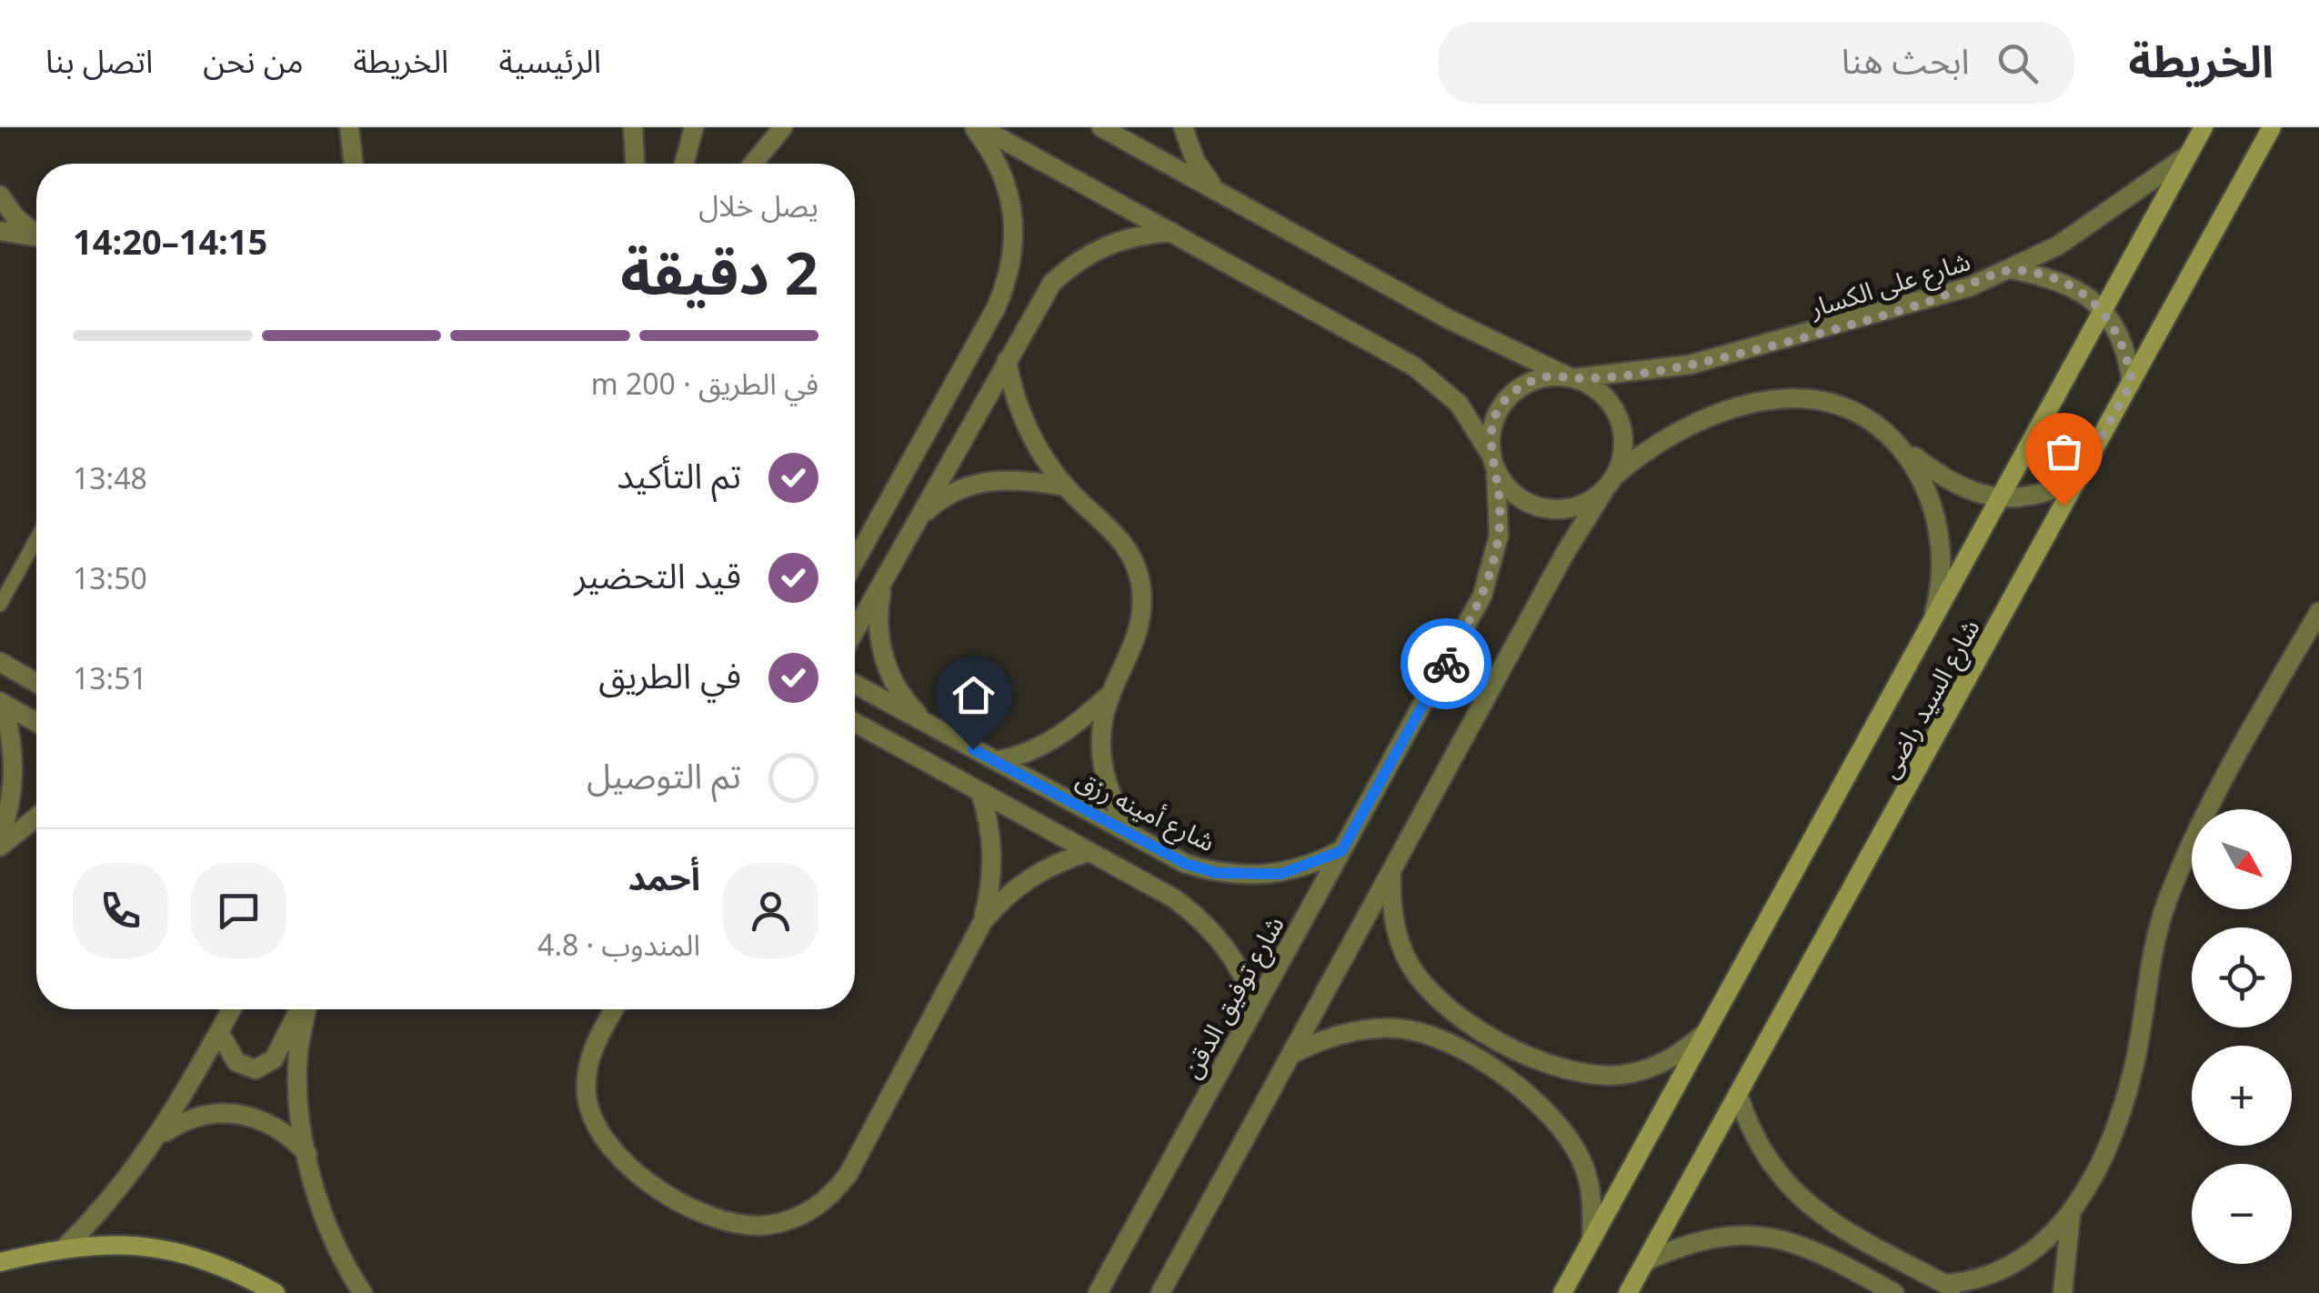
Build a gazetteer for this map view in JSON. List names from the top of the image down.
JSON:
{
  "streets": {
    "street": [
      "شارع على الكسار",
      "شارع السيد راضى",
      "شارع أمينه رزق",
      "شارع توفيق الدقن"
    ]
  },
  "crossings": [
    ["شارع على الكسار", "شارع السيد راضى"],
    ["شارع على الكسار", "شارع توفيق الدقن"],
    ["شارع أمينه رزق", "شارع توفيق الدقن"]
  ],
  "north": "bottom right",
  "page": {
    "header": "الخريطة",
    "search": "ابحث هنا",
    "nav": [
      "الرئيسية",
      "الخريطة",
      "من نحن",
      "اتصل بنا"
    ],
    "heading": ["2 دقيقة", "يصل خلال", "14:15–14:20"],
    "panel": ["أحمد", "المندوب · 4.8"],
    "bar": "في الطريق · 200 m",
    "list": [
      ["تم التأكيد", "13:48"],
      ["قيد التحضير", "13:50"],
      ["في الطريق", "13:51"],
      "تم التوصيل"
    ],
    "map_buttons": ["+", "−"]
  }
}
